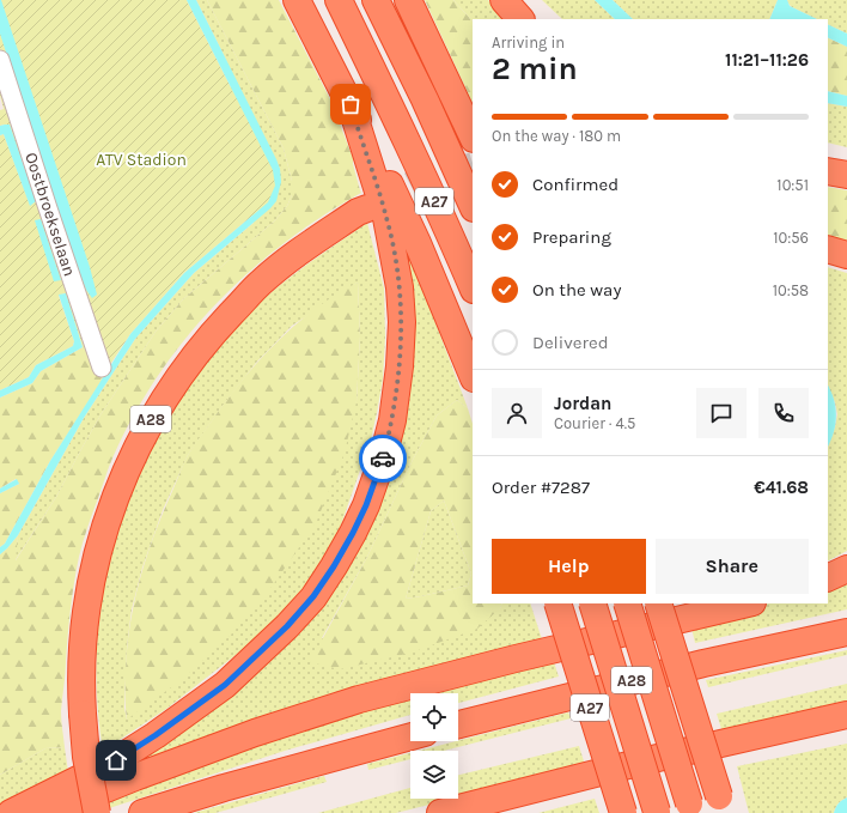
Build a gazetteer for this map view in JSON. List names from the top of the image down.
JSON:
{
  "streets": {
    "highway": ["A27", "A28"],
    "street": ["Oostbroekselaan"]
  },
  "parks": ["ATV Stadion"],
  "page": {
    "heading": ["2 min", "Arriving in", "11:21–11:26"],
    "panel": [
      "Jordan",
      "Courier · 4.5",
      "Order #7287",
      "€41.68"
    ],
    "bar": "On the way · 180 m",
    "list": [
      ["Confirmed", "10:51"],
      ["Preparing", "10:56"],
      ["On the way", "10:58"],
      "Delivered"
    ],
    "buttons": ["Help", "Share"]
  }
}
